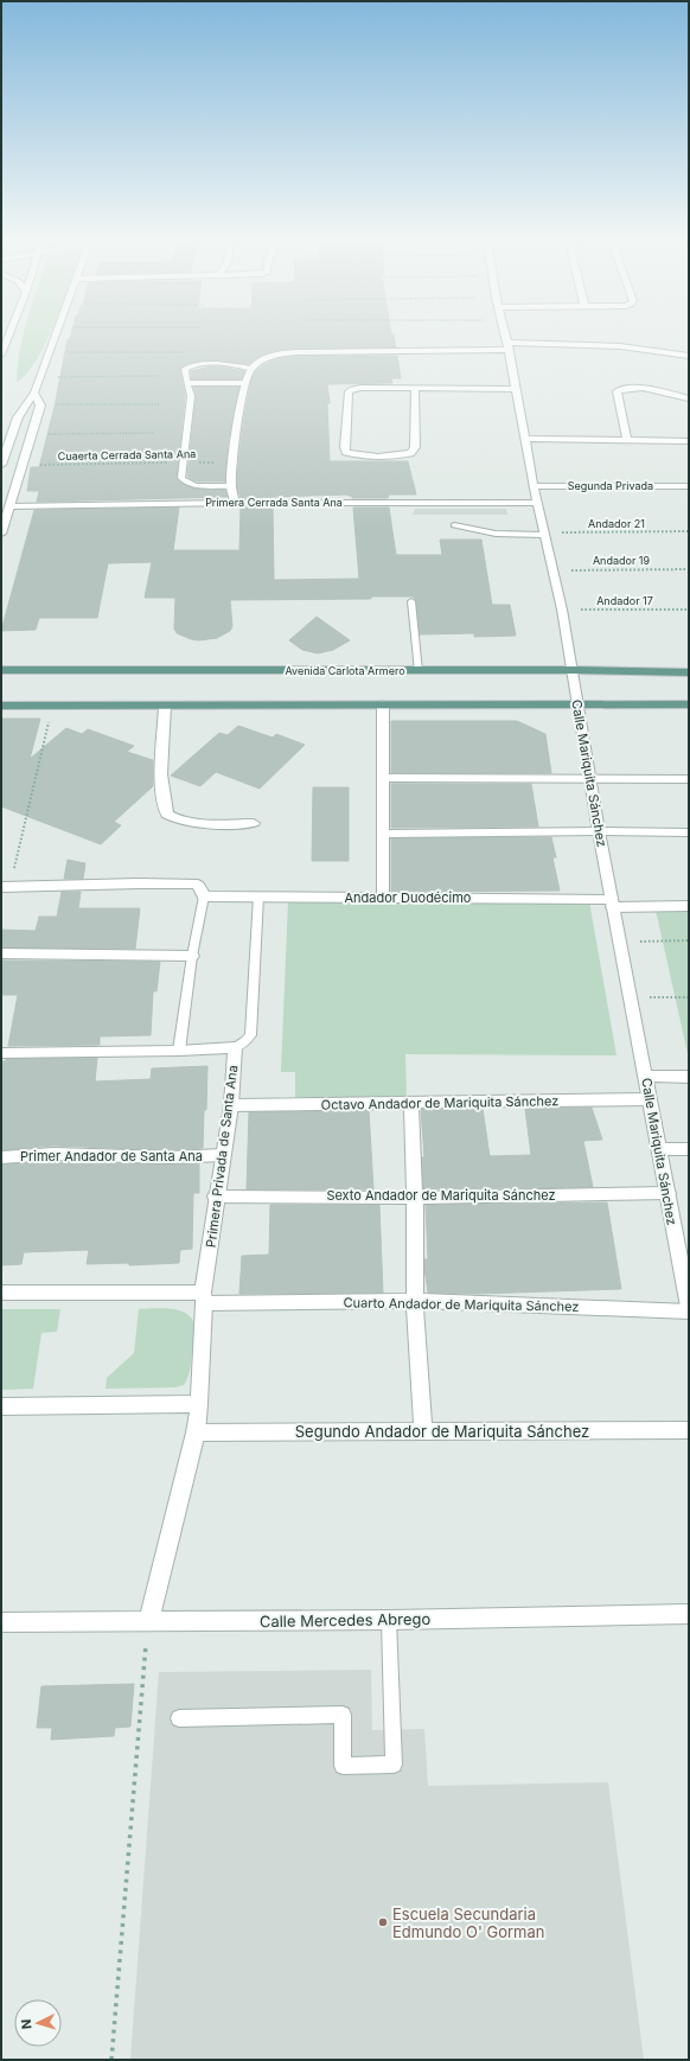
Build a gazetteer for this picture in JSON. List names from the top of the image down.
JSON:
{
  "streets": {
    "main road": ["Avenida Carlota Armero"],
    "street": [
      "Segunda Privada",
      "Primera Cerrada Santa Ana",
      "Calle Mariquita Sánchez",
      "Andador Duodécimo",
      "Octavo Andador de Mariquita Sánchez",
      "Primer Andador de Santa Ana",
      "Primera Privada de Santa Ana",
      "Sexto Andador de Mariquita Sánchez",
      "Cuarto Andador de Mariquita Sánchez",
      "Segundo Andador de Mariquita Sánchez",
      "Calle Mercedes Abrego"
    ],
    "path": [
      "Cuaerta Cerrada Santa Ana",
      "Andador 21",
      "Andador 19",
      "Andador 17"
    ]
  },
  "crossings": [
    ["Segunda Privada", "Calle Mariquita Sánchez"],
    ["Primera Cerrada Santa Ana", "Calle Mariquita Sánchez"],
    ["Andador 21", "Calle Mariquita Sánchez"],
    ["Andador 19", "Calle Mariquita Sánchez"],
    ["Andador 17", "Calle Mariquita Sánchez"],
    ["Avenida Carlota Armero", "Calle Mariquita Sánchez"],
    ["Calle Mariquita Sánchez", "Andador Duodécimo"],
    ["Calle Mariquita Sánchez", "Octavo Andador de Mariquita Sánchez"],
    ["Calle Mariquita Sánchez", "Sexto Andador de Mariquita Sánchez"],
    ["Octavo Andador de Mariquita Sánchez", "Primera Privada de Santa Ana"],
    ["Primer Andador de Santa Ana", "Primera Privada de Santa Ana"],
    ["Primera Privada de Santa Ana", "Sexto Andador de Mariquita Sánchez"],
    ["Primera Privada de Santa Ana", "Cuarto Andador de Mariquita Sánchez"],
    ["Primera Privada de Santa Ana", "Segundo Andador de Mariquita Sánchez"],
    ["Primera Privada de Santa Ana", "Calle Mercedes Abrego"]
  ],
  "places": ["Escuela Secundaria Edmundo O' Gorman"],
  "north": "left"
}
